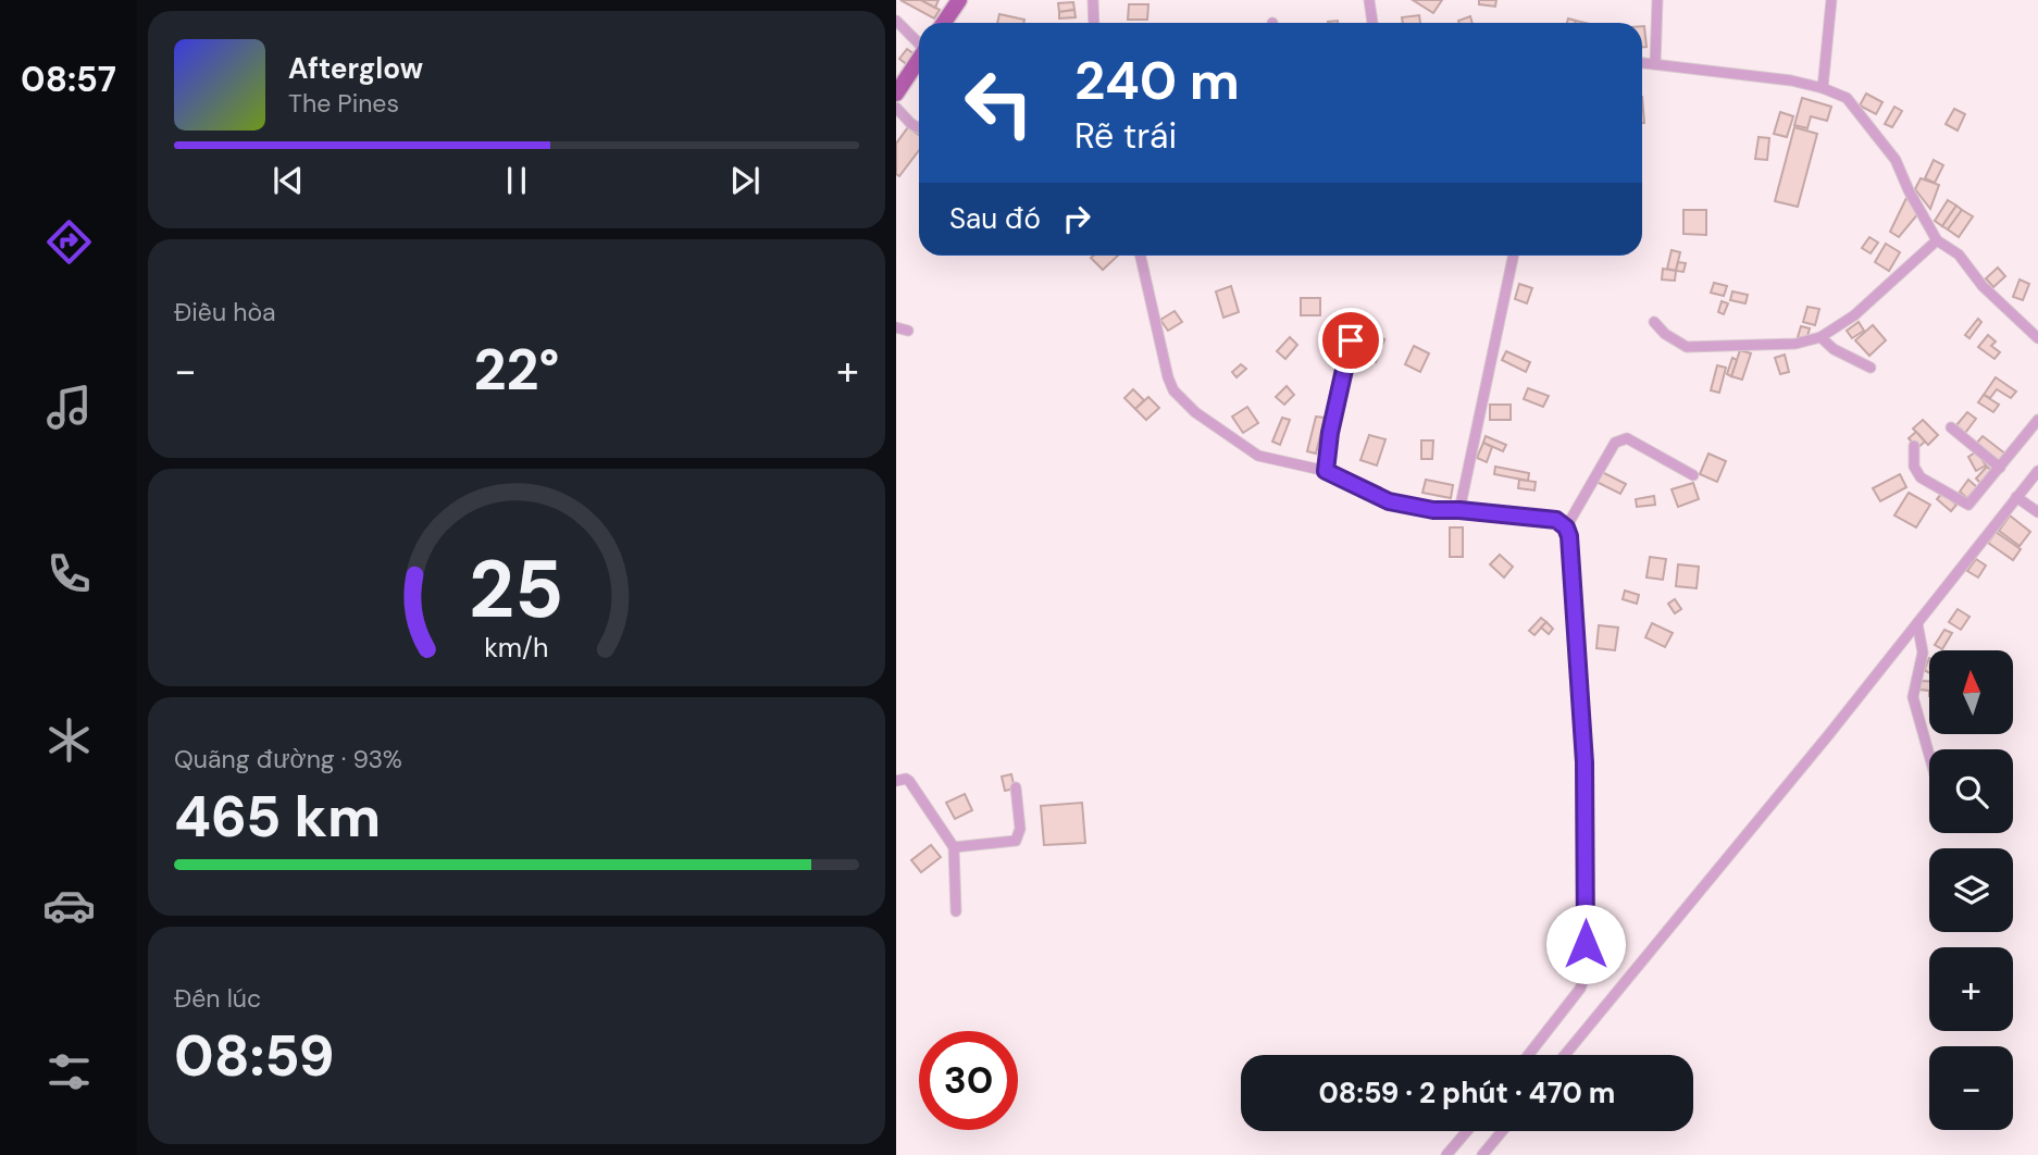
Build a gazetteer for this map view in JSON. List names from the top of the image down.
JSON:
{
  "north": "top",
  "page": {
    "tabs": "08:57",
    "turn": ["240 m", "Rẽ trái"],
    "song": ["Afterglow", "The Pines"],
    "then": "Sau đó",
    "tile": [
      "Điều hòa",
      ["Quãng đường · 93%", "465 km"],
      ["Đến lúc", "08:59"]
    ],
    "heat": ["−", "22°", "+"],
    "map_buttons": ["+", "−"],
    "limit": "30",
    "trip": "08:59 · 2 phút · 470 m",
    "gauge": ["25", "km/h"]
  }
}
